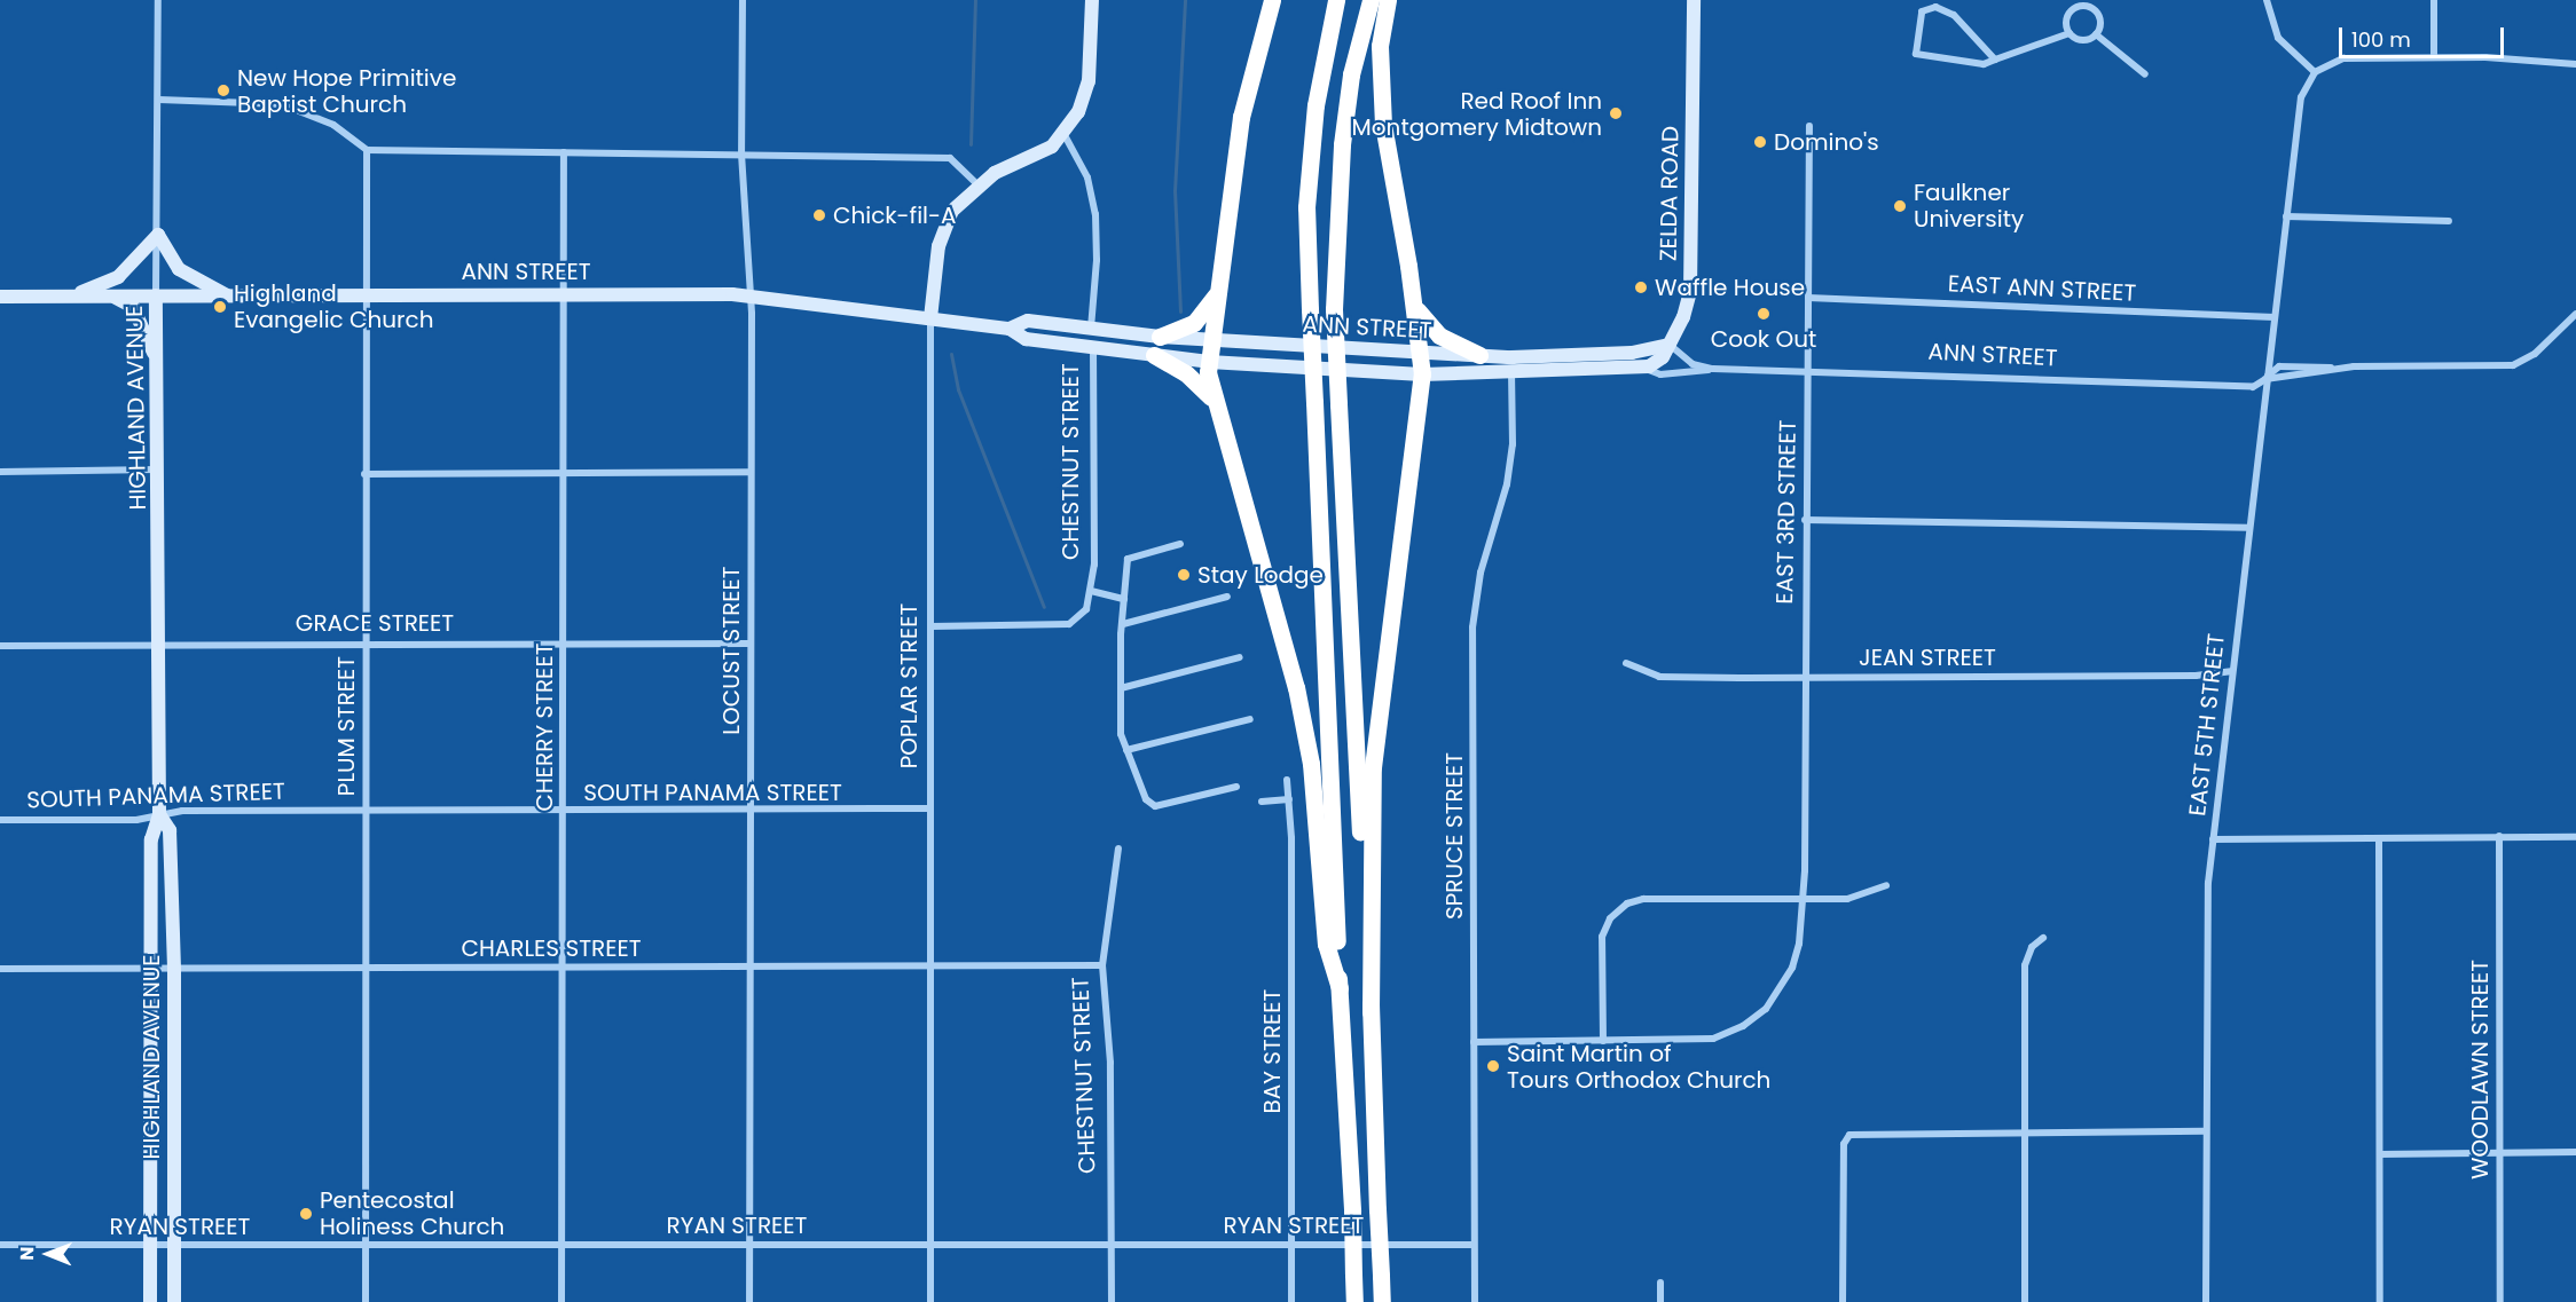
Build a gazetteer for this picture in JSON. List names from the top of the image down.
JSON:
{
  "streets": {
    "main road": [
      "ZELDA ROAD",
      "ANN STREET",
      "HIGHLAND AVENUE",
      "POPLAR STREET"
    ],
    "street": [
      "EAST ANN STREET",
      "CHESTNUT STREET",
      "EAST 3RD STREET",
      "GRACE STREET",
      "LOCUST STREET",
      "JEAN STREET",
      "EAST 5TH STREET",
      "PLUM STREET",
      "CHERRY STREET",
      "SOUTH PANAMA STREET",
      "SPRUCE STREET",
      "CHARLES STREET",
      "BAY STREET",
      "WOODLAWN STREET",
      "RYAN STREET"
    ]
  },
  "crossings": [
    ["ZELDA ROAD", "ANN STREET"],
    ["ANN STREET", "HIGHLAND AVENUE"],
    ["ANN STREET", "CHESTNUT STREET"],
    ["ANN STREET", "EAST 3RD STREET"],
    ["ANN STREET", "LOCUST STREET"],
    ["ANN STREET", "POPLAR STREET"],
    ["ANN STREET", "EAST 5TH STREET"],
    ["ANN STREET", "PLUM STREET"],
    ["ANN STREET", "CHERRY STREET"],
    ["ANN STREET", "SPRUCE STREET"],
    ["EAST ANN STREET", "EAST 3RD STREET"],
    ["EAST ANN STREET", "EAST 5TH STREET"],
    ["HIGHLAND AVENUE", "GRACE STREET"],
    ["HIGHLAND AVENUE", "PLUM STREET"],
    ["HIGHLAND AVENUE", "SOUTH PANAMA STREET"],
    ["HIGHLAND AVENUE", "CHARLES STREET"],
    ["HIGHLAND AVENUE", "RYAN STREET"],
    ["CHESTNUT STREET", "CHARLES STREET"],
    ["CHESTNUT STREET", "RYAN STREET"],
    ["EAST 3RD STREET", "JEAN STREET"],
    ["EAST 3RD STREET", "SPRUCE STREET"],
    ["GRACE STREET", "LOCUST STREET"],
    ["GRACE STREET", "PLUM STREET"],
    ["GRACE STREET", "CHERRY STREET"],
    ["LOCUST STREET", "SOUTH PANAMA STREET"],
    ["LOCUST STREET", "CHARLES STREET"],
    ["LOCUST STREET", "RYAN STREET"],
    ["JEAN STREET", "EAST 5TH STREET"],
    ["POPLAR STREET", "SOUTH PANAMA STREET"],
    ["POPLAR STREET", "CHARLES STREET"],
    ["POPLAR STREET", "RYAN STREET"],
    ["PLUM STREET", "SOUTH PANAMA STREET"],
    ["PLUM STREET", "CHARLES STREET"],
    ["PLUM STREET", "RYAN STREET"],
    ["CHERRY STREET", "SOUTH PANAMA STREET"],
    ["CHERRY STREET", "CHARLES STREET"],
    ["CHERRY STREET", "RYAN STREET"],
    ["SPRUCE STREET", "RYAN STREET"],
    ["BAY STREET", "RYAN STREET"]
  ],
  "places": [
    "New Hope Primitive Baptist Church",
    "Red Roof Inn Montgomery Midtown",
    "Domino's",
    "Faulkner University",
    "Chick-fil-A",
    "Waffle House",
    "Highland Evangelic Church",
    "Cook Out",
    "Stay Lodge",
    "Saint Martin of Tours Orthodox Church",
    "Pentecostal Holiness Church"
  ],
  "scale_bar": "100 m",
  "north": "left"
}
